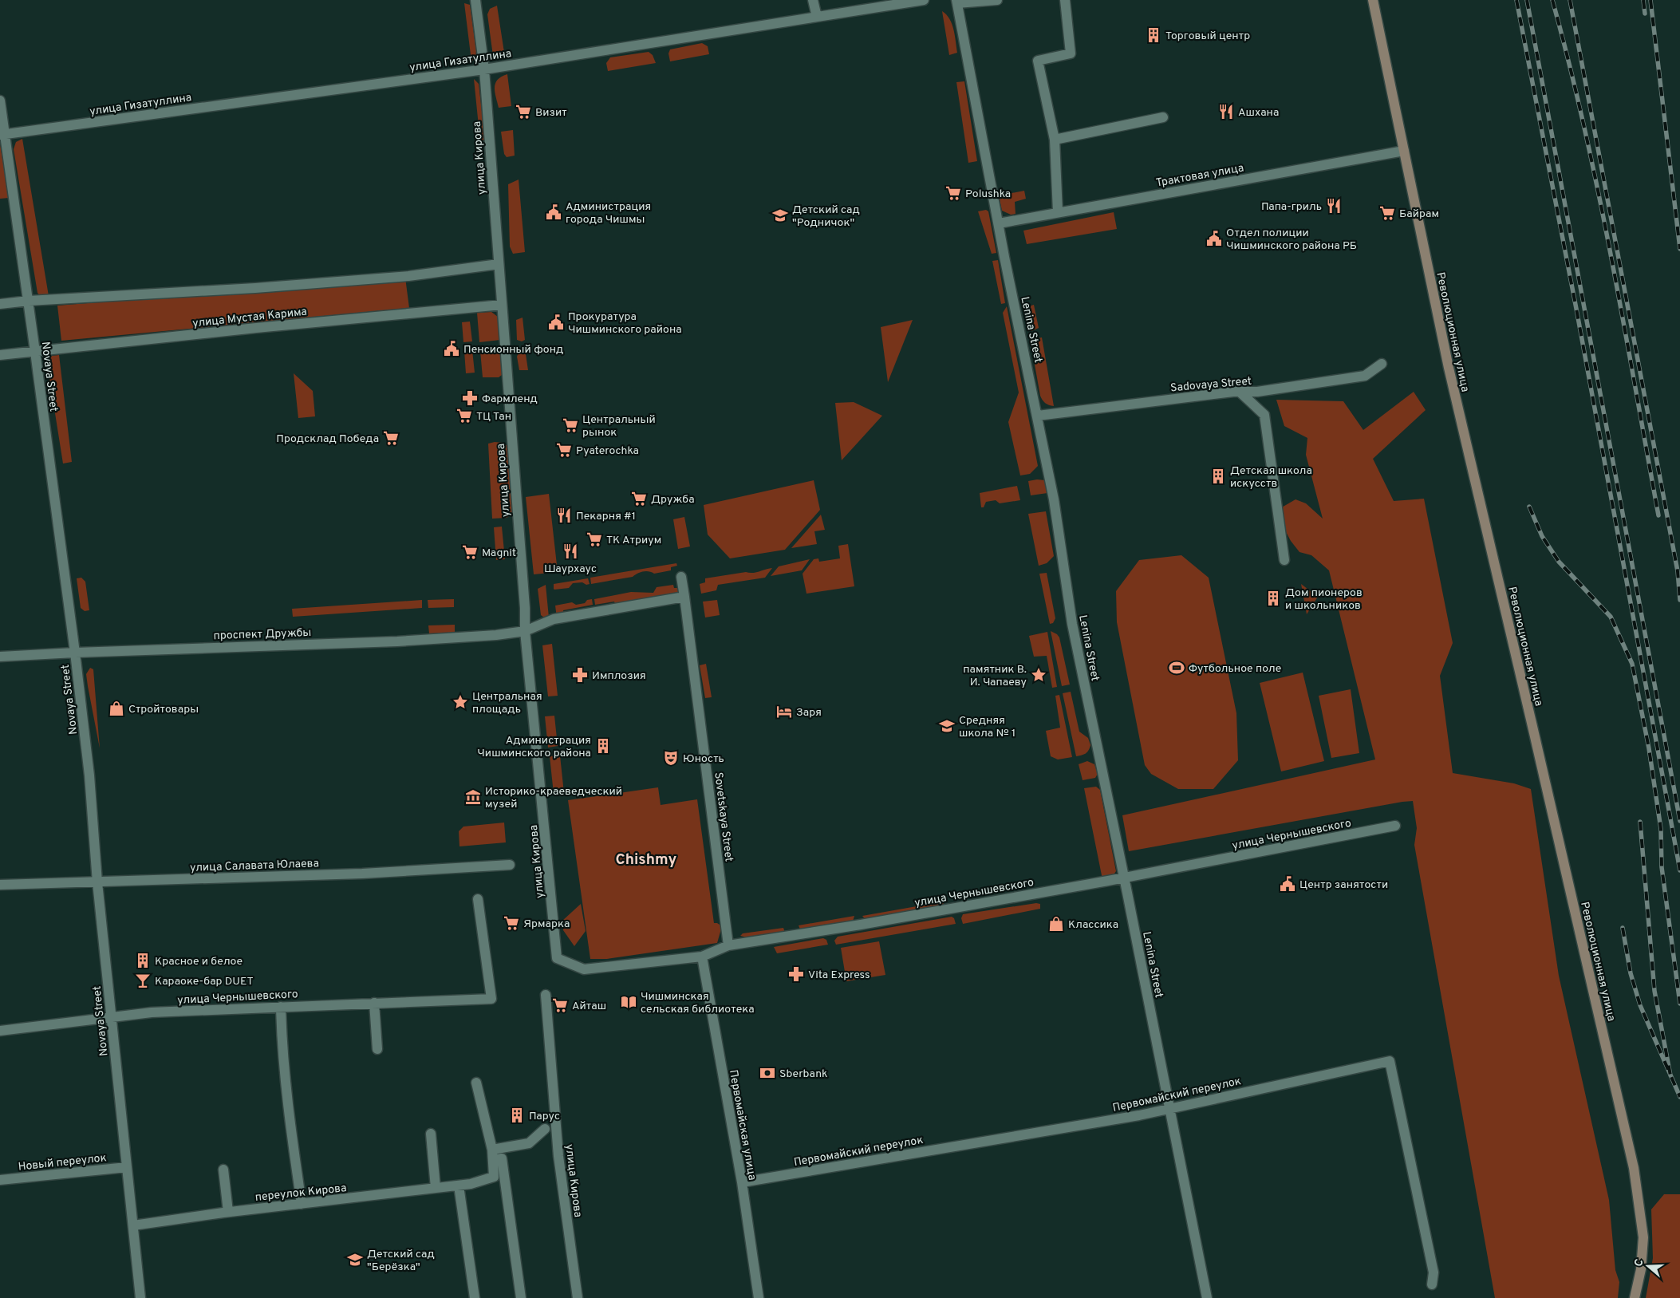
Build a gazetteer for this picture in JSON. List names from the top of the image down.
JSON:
{
  "streets": {
    "main road": ["Революционная улица"],
    "street": [
      "улица Гизатуллина",
      "улица Кирова",
      "Трактовая улица",
      "улица Мустая Карима",
      "Lenina Street",
      "Novaya Street",
      "Sadovaya Street",
      "проспект Дружбы",
      "Sovetskaya Street",
      "улица Чернышевского",
      "улица Салавата Юлаева",
      "Первомайский переулок",
      "Первомайская улица",
      "Новый переулок",
      "переулок Кирова"
    ]
  },
  "crossings": [
    ["улица Гизатуллина", "улица Кирова"],
    ["улица Гизатуллина", "Novaya Street"],
    ["улица Кирова", "улица Мустая Карима"],
    ["улица Кирова", "проспект Дружбы"],
    ["улица Кирова", "улица Чернышевского"],
    ["Трактовая улица", "Lenina Street"],
    ["Трактовая улица", "Революционная улица"],
    ["улица Мустая Карима", "Novaya Street"],
    ["Lenina Street", "Sadovaya Street"],
    ["Lenina Street", "улица Чернышевского"],
    ["Lenina Street", "Первомайский переулок"],
    ["Novaya Street", "проспект Дружбы"],
    ["Novaya Street", "улица Чернышевского"],
    ["Novaya Street", "улица Салавата Юлаева"],
    ["Novaya Street", "Новый переулок"],
    ["Novaya Street", "переулок Кирова"],
    ["проспект Дружбы", "Sovetskaya Street"],
    ["Sovetskaya Street", "улица Чернышевского"],
    ["улица Чернышевского", "Первомайская улица"],
    ["Первомайский переулок", "Первомайская улица"]
  ],
  "districts": ["Chishmy"],
  "places": {
    "building": [
      "Торговый центр",
      "Детская школа искусств",
      "Дом пионеров и школьников",
      "Администрация Чишминского района",
      "Красное и белое",
      "Парус"
    ],
    "supermarket": [
      "Визит",
      "Polushka",
      "Байрам",
      "ТЦ Тан",
      "Центральный рынок",
      "Продсклад Победа",
      "Pyaterochka",
      "Дружба",
      "ТК Атриум",
      "Magnit",
      "Ярмарка",
      "Айташ"
    ],
    "restaurant": [
      "Ашхана",
      "Папа-гриль",
      "Пекарня #1",
      "Шаурхаус"
    ],
    "public building": [
      "Администрация города Чишмы",
      "Отдел полиции Чишминского района РБ",
      "Прокуратура Чишминского района",
      "Пенсионный фонд",
      "Центр занятости"
    ],
    "school or university": ["Детский сад \"Родничок\"", "Средняя школа № 1", "Детский сад \"Берёзка\""],
    "pharmacy": ["Фармленд", "Имплозия", "Vita Express"],
    "sports": ["Футбольное поле"],
    "place": ["памятник В. И. Чапаеву", "Центральная площадь"],
    "shop": ["Стройтовары", "Классика"],
    "hotel": ["Заря"],
    "theatre": ["Юность"],
    "museum": ["Историко-краеведческий музей"],
    "bar": ["Караоке-бар DUET"],
    "library": ["Чишминская сельская библиотека"],
    "bank": ["Sberbank"]
  },
  "north": "left"
}
